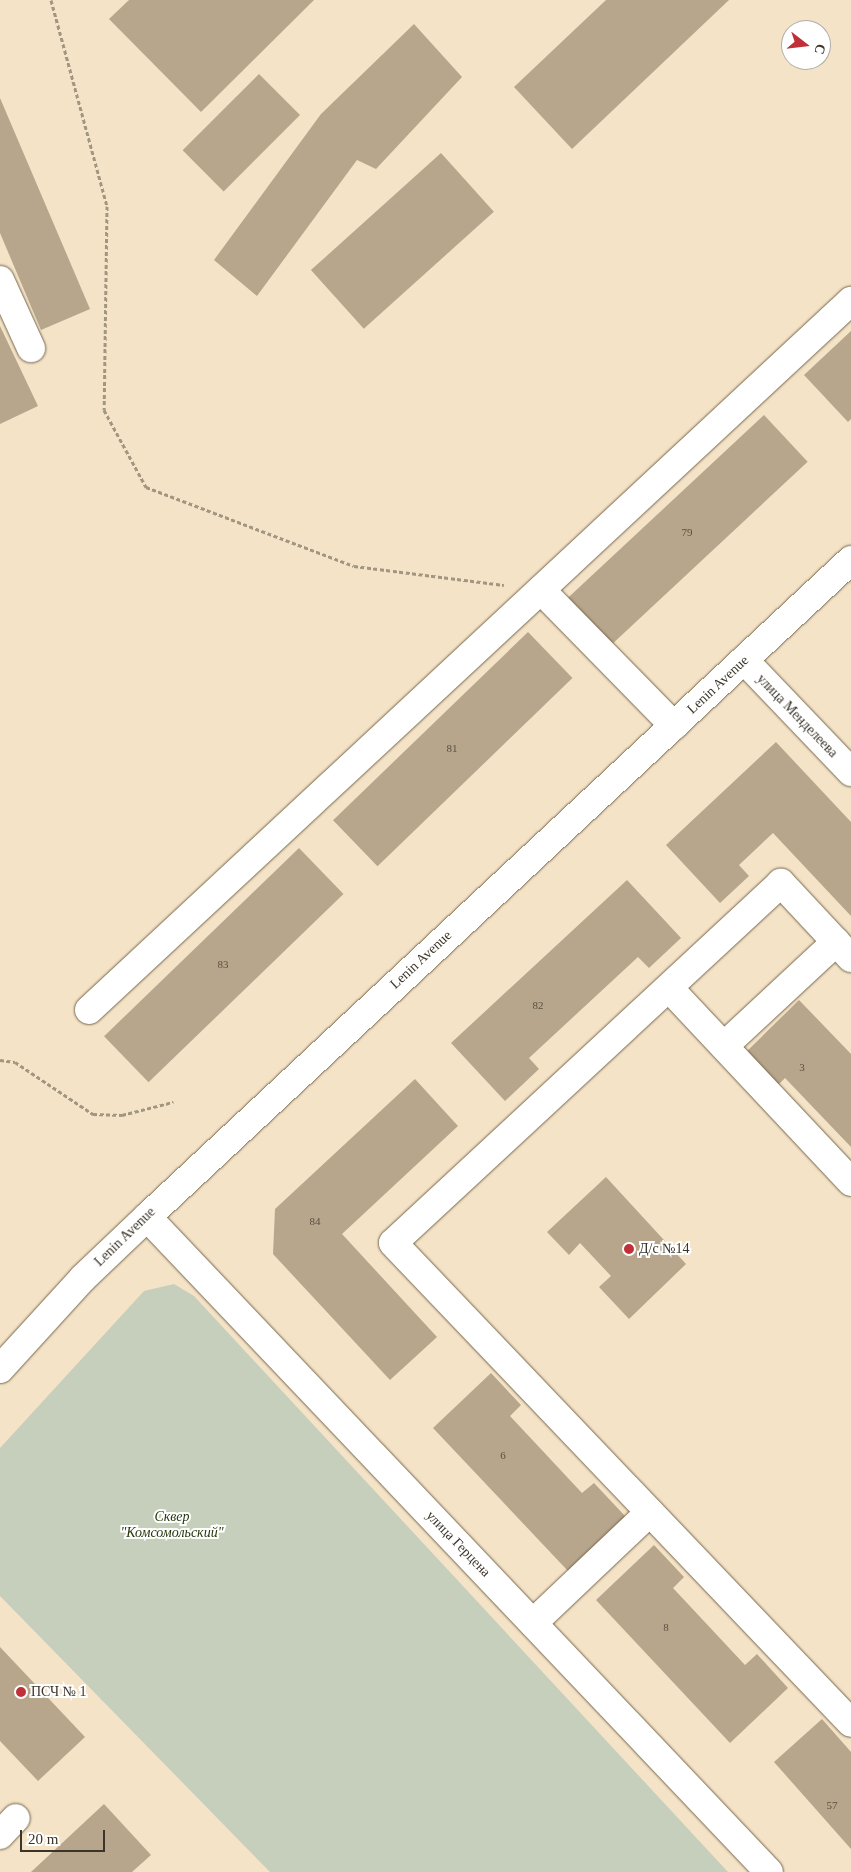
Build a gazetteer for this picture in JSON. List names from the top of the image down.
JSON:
{
  "streets": {
    "street": ["Lenin Avenue", "улица Менделеева", "улица Герцена"]
  },
  "crossings": [
    ["Lenin Avenue", "улица Менделеева"],
    ["Lenin Avenue", "улица Герцена"]
  ],
  "parks": ["Сквер \"Комсомольский\""],
  "places": ["Д/с №14", "ПСЧ № 1"],
  "house_numbers": [
    "79",
    "81",
    "83",
    "82",
    "3",
    "84",
    "6",
    "8",
    "57"
  ],
  "scale_bar": "20 m",
  "north": "right"
}
